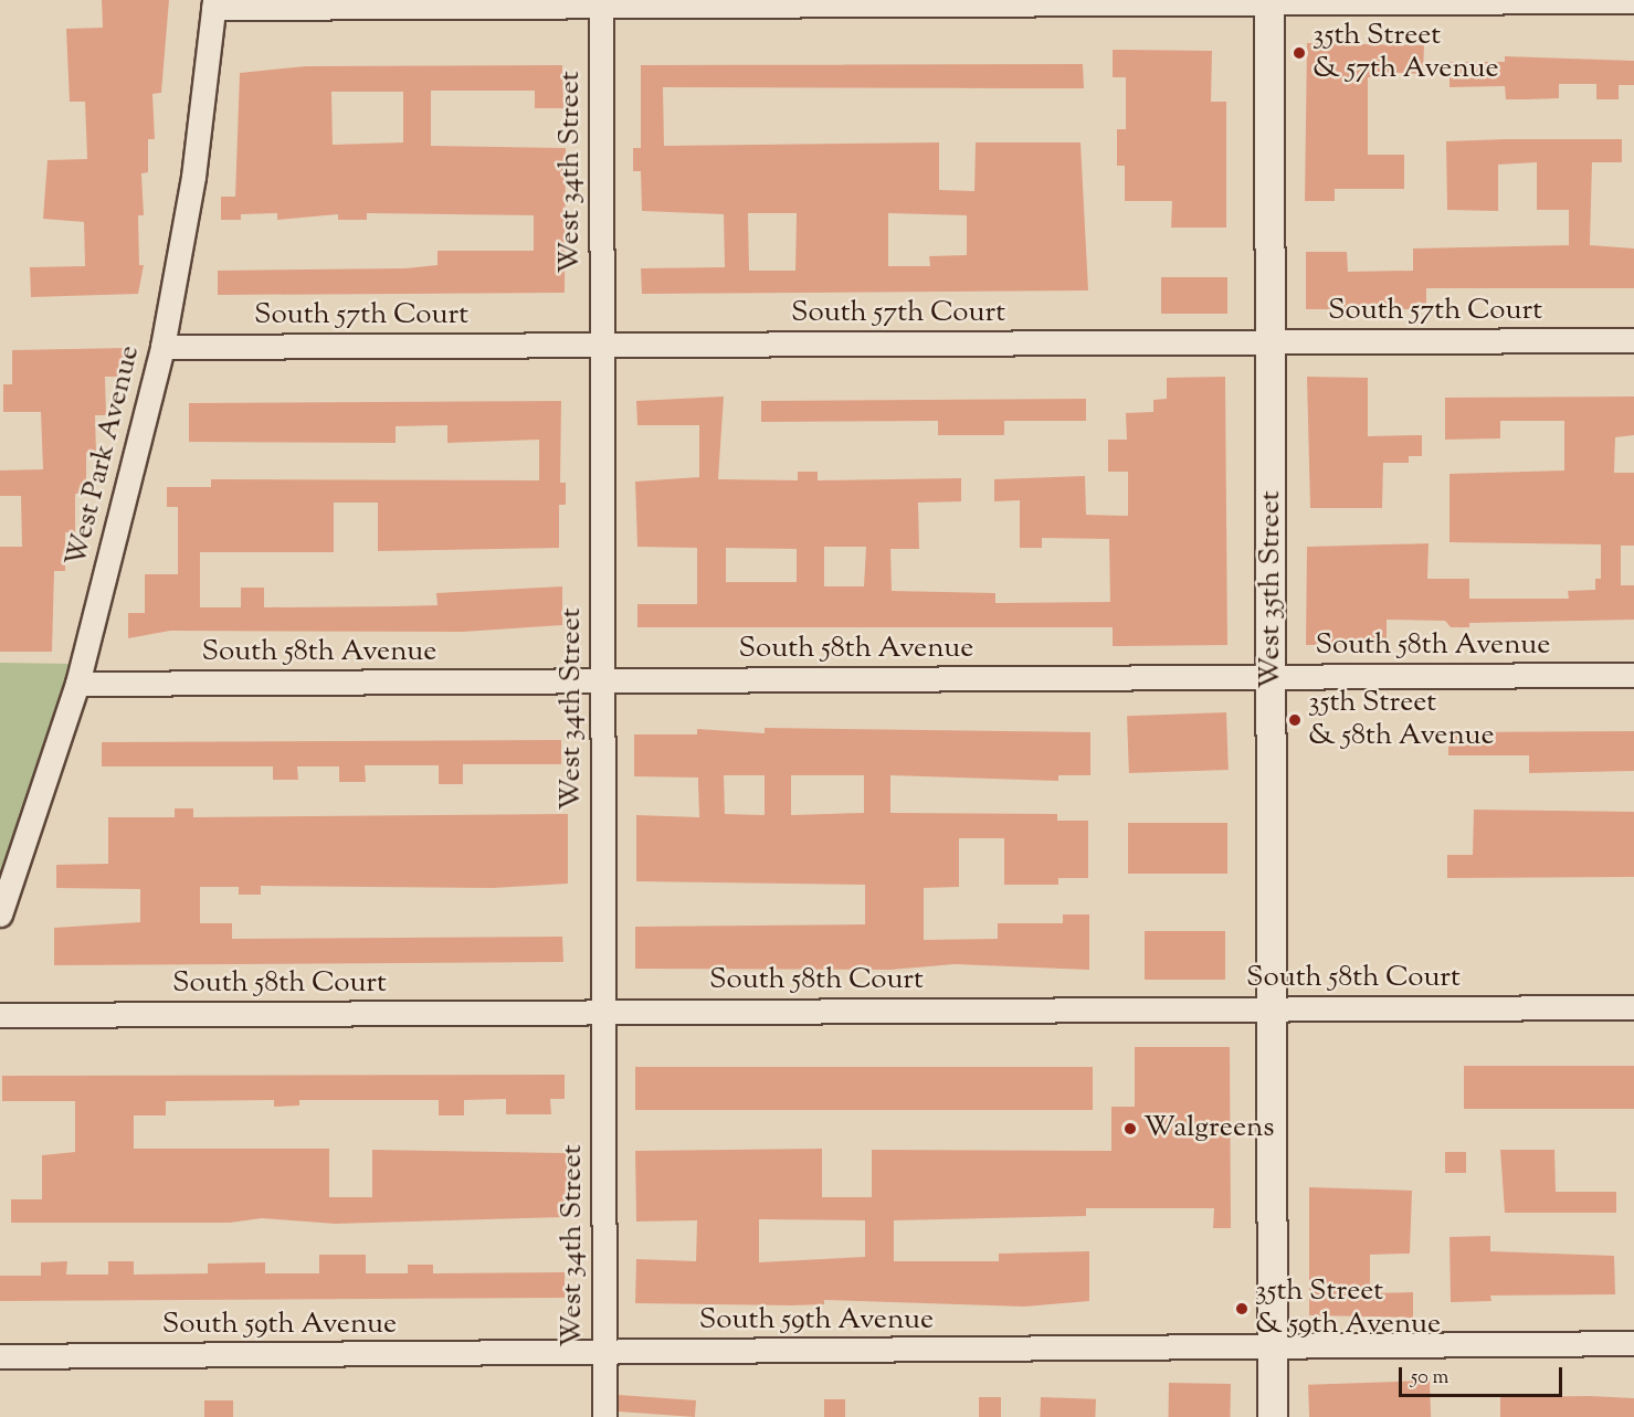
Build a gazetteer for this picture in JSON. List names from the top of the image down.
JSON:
{
  "streets": {
    "street": [
      "West 34th Street",
      "South 57th Court",
      "West Park Avenue",
      "West 35th Street",
      "South 58th Avenue",
      "South 58th Court",
      "South 59th Avenue"
    ]
  },
  "crossings": [
    ["West 34th Street", "South 57th Court"],
    ["West 34th Street", "South 58th Avenue"],
    ["West 34th Street", "South 58th Court"],
    ["West 34th Street", "South 59th Avenue"],
    ["South 57th Court", "West Park Avenue"],
    ["South 57th Court", "West 35th Street"],
    ["West Park Avenue", "South 58th Avenue"],
    ["West 35th Street", "South 58th Avenue"],
    ["West 35th Street", "South 58th Court"],
    ["West 35th Street", "South 59th Avenue"]
  ],
  "places": [
    "35th Street & 57th Avenue",
    "35th Street & 58th Avenue",
    "Walgreens",
    "35th Street & 59th Avenue"
  ],
  "scale_bar": "50 m"
}
